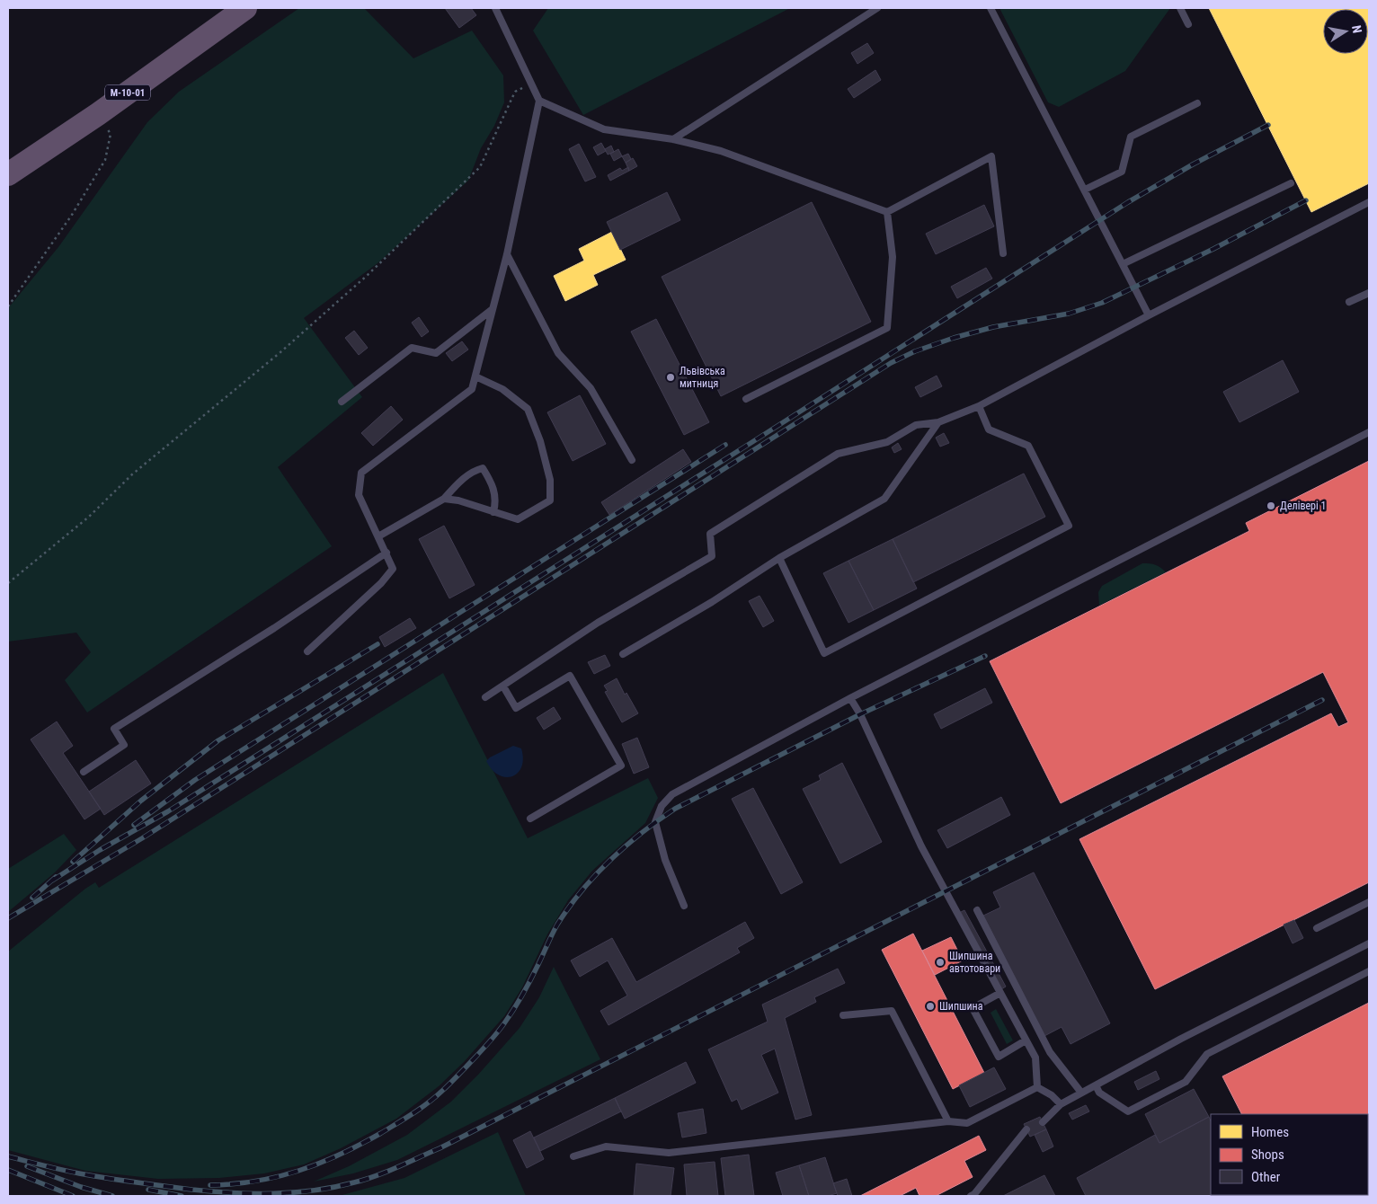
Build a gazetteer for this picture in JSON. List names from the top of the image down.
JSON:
{
  "streets": {
    "highway": ["М-10-01"]
  },
  "places": [
    "Львівська митниця",
    "Делівері 1",
    "Шипшина автотовари",
    "Шипшина"
  ],
  "legend": ["Homes", "Shops", "Other"],
  "north": "right"
}
